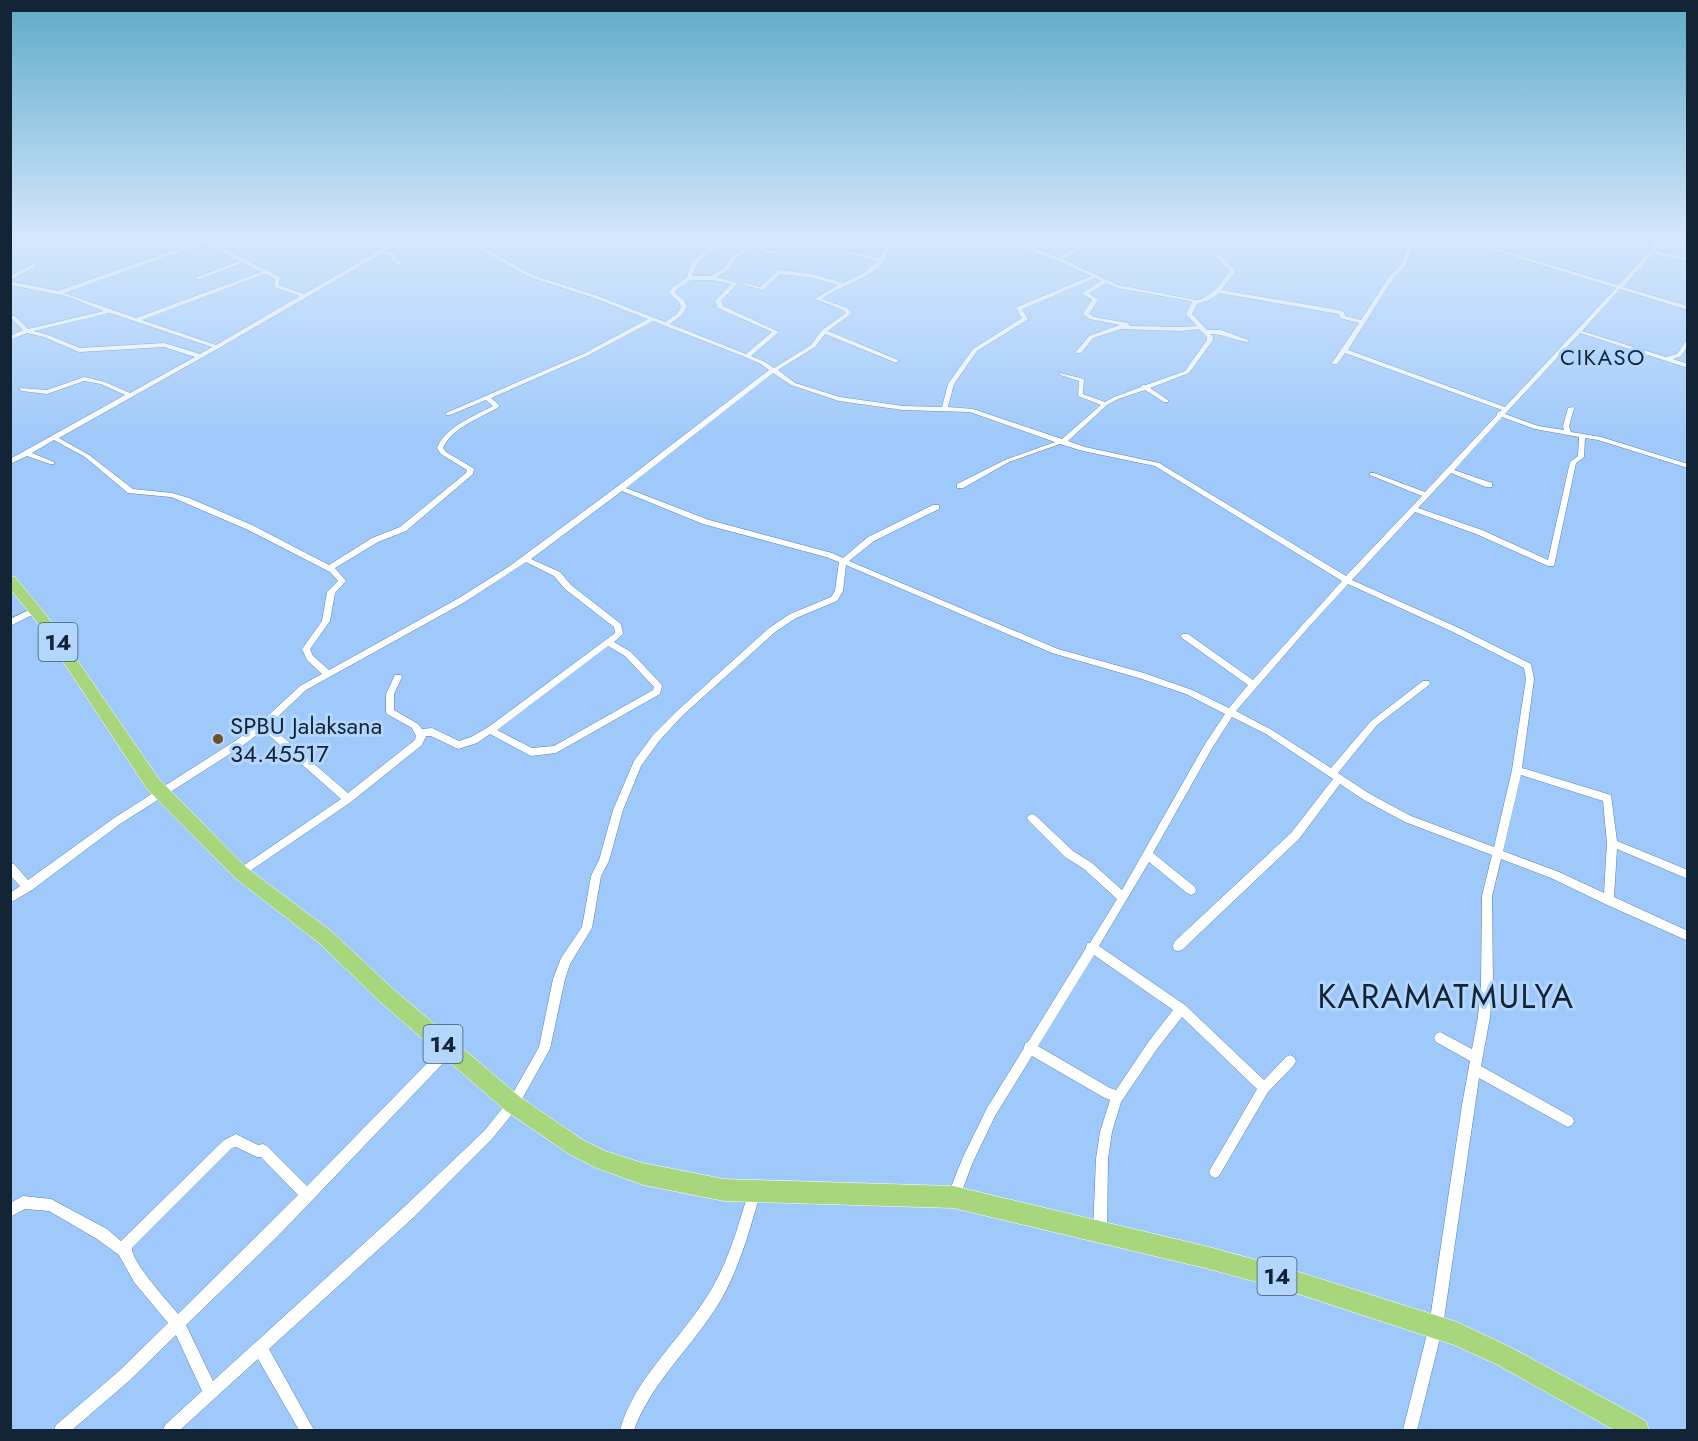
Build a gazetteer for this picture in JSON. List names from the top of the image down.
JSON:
{
  "streets": {
    "highway": ["14"]
  },
  "districts": ["CIKASO", "KARAMATMULYA"],
  "places": ["SPBU Jalaksana 34.45517"]
}
